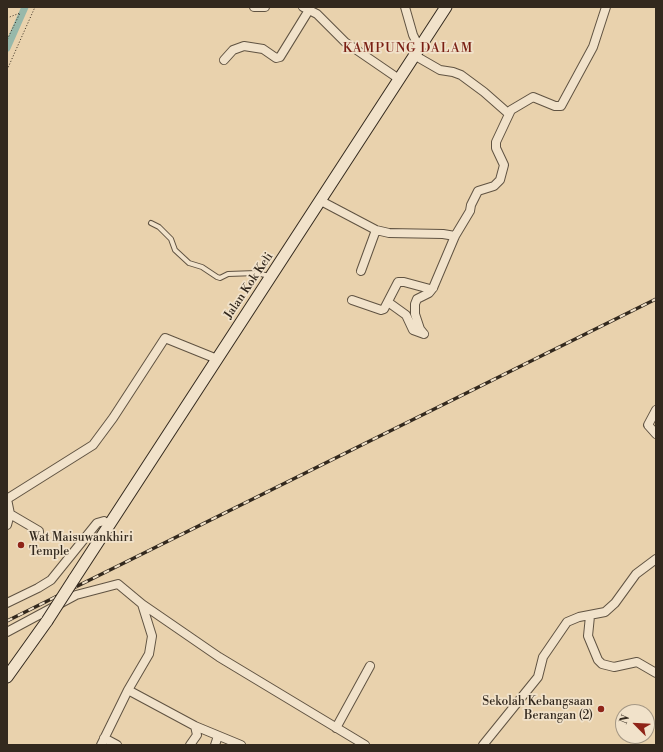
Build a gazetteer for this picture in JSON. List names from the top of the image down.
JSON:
{
  "streets": {
    "street": ["Jalan Kok Keli"]
  },
  "districts": ["KAMPUNG DALAM"],
  "places": ["Wat Maisuwankhiri Temple", "Sekolah Kebangsaan Berangan (2)"],
  "north": "top left"
}
